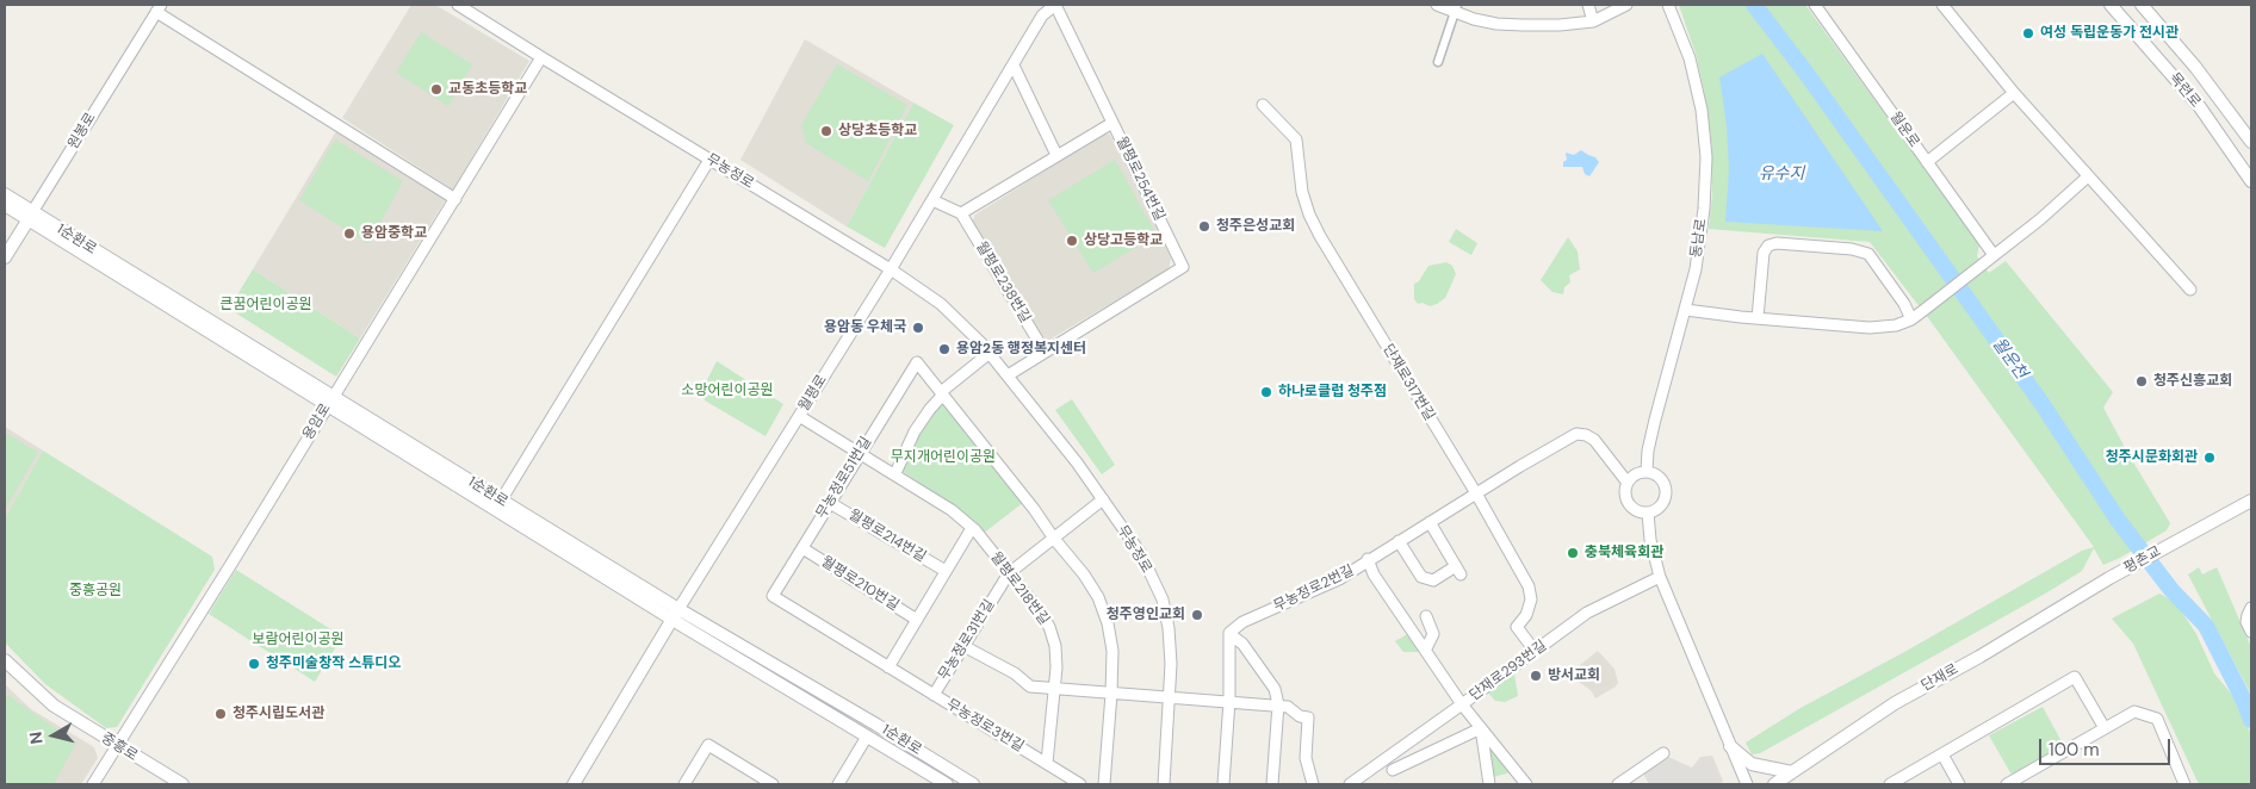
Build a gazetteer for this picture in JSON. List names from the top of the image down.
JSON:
{
  "streets": {
    "street": [
      "목련로",
      "월운로",
      "원봉로",
      "무농정로",
      "월평로254번길",
      "동남로",
      "1순환로",
      "월평로238번길",
      "단재로317번길",
      "월평로",
      "용암로",
      "무농정로51번길",
      "월평로214번길",
      "평촌교",
      "월평로210번길",
      "월평로218번길",
      "무농정로2번길",
      "무농정로31번길",
      "단재로293번길",
      "단재로",
      "무농정로3번길",
      "중흥로"
    ]
  },
  "crossings": [
    ["원봉로", "1순환로"],
    ["무농정로", "월평로"],
    ["무농정로", "용암로"],
    ["무농정로", "무농정로31번길"],
    ["월평로254번길", "월평로238번길"],
    ["월평로254번길", "월평로"],
    ["1순환로", "월평로"],
    ["1순환로", "용암로"],
    ["단재로317번길", "무농정로2번길"],
    ["단재로317번길", "단재로293번길"],
    ["월평로", "월평로218번길"],
    ["용암로", "중흥로"],
    ["무농정로51번길", "월평로214번길"],
    ["무농정로51번길", "월평로210번길"],
    ["무농정로51번길", "월평로218번길"],
    ["무농정로51번길", "무농정로3번길"],
    ["평촌교", "단재로"],
    ["월평로218번길", "무농정로31번길"],
    ["월평로218번길", "무농정로3번길"],
    ["무농정로2번길", "단재로293번길"],
    ["무농정로31번길", "무농정로3번길"]
  ],
  "water": ["유수지", "월운천"],
  "parks": [
    "큰꿈어린이공원",
    "소망어린이공원",
    "무지개어린이공원",
    "중흥공원",
    "보람어린이공원"
  ],
  "places": [
    "여성 독립운동가 전시관",
    "교동초등학교",
    "상당초등학교",
    "청주은성교회",
    "용암중학교",
    "상당고등학교",
    "용암동 우체국",
    "용암2동 행정복지센터",
    "청주신흥교회",
    "하나로클럽 청주점",
    "청주시문화회관",
    "충북체육회관",
    "청주영인교회",
    "청주미술창작 스튜디오",
    "방서교회",
    "청주시립도서관"
  ],
  "scale_bar": "100 m",
  "north": "left"
}
